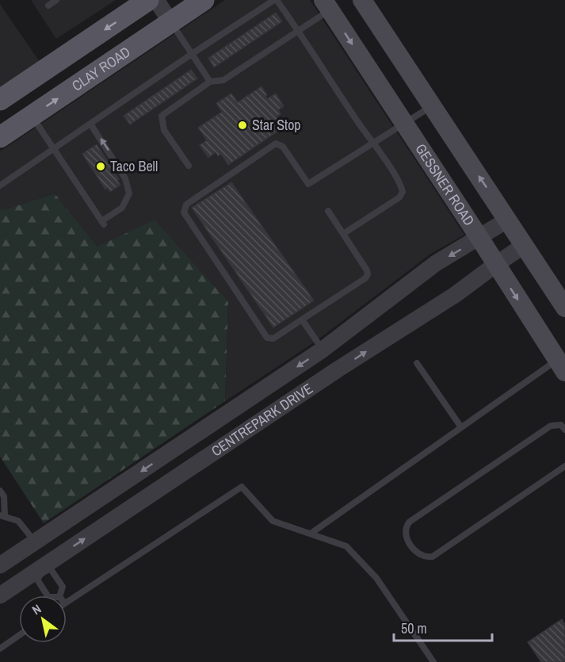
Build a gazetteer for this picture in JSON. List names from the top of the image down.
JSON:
{
  "streets": {
    "main road": ["CLAY ROAD", "GESSNER ROAD"],
    "street": ["CENTREPARK DRIVE"]
  },
  "crossings": [
    ["GESSNER ROAD", "CENTREPARK DRIVE"]
  ],
  "places": ["Star Stop", "Taco Bell"],
  "scale_bar": "50 m",
  "north": "top left"
}
